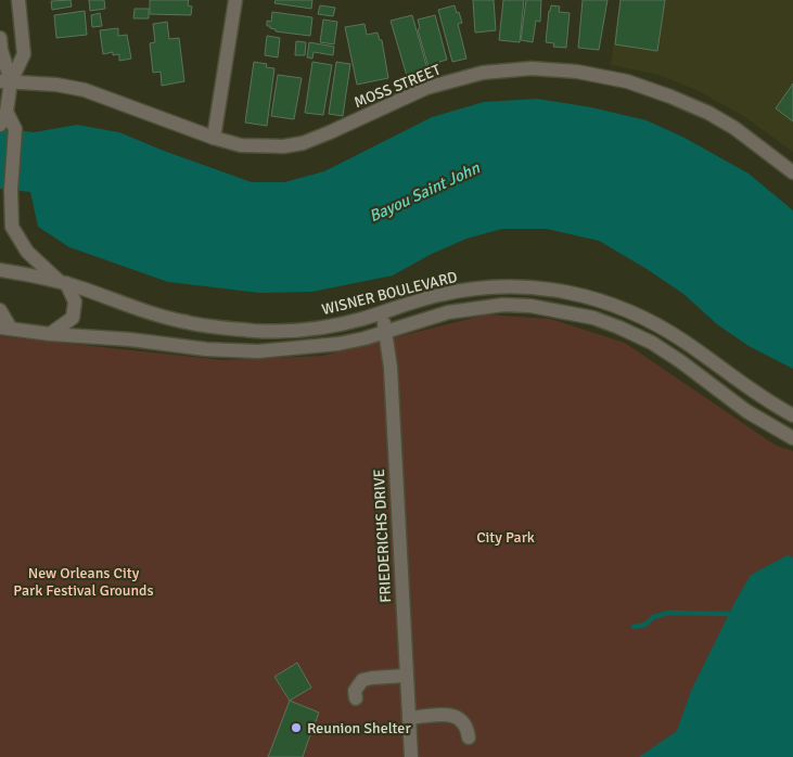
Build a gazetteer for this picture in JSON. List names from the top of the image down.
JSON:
{
  "streets": {
    "street": ["MOSS STREET", "WISNER BOULEVARD", "FRIEDERICHS DRIVE"]
  },
  "crossings": [
    ["WISNER BOULEVARD", "FRIEDERICHS DRIVE"]
  ],
  "water": ["Bayou Saint John"],
  "parks": ["City Park", "New Orleans City Park Festival Grounds"],
  "places": ["Reunion Shelter"]
}
